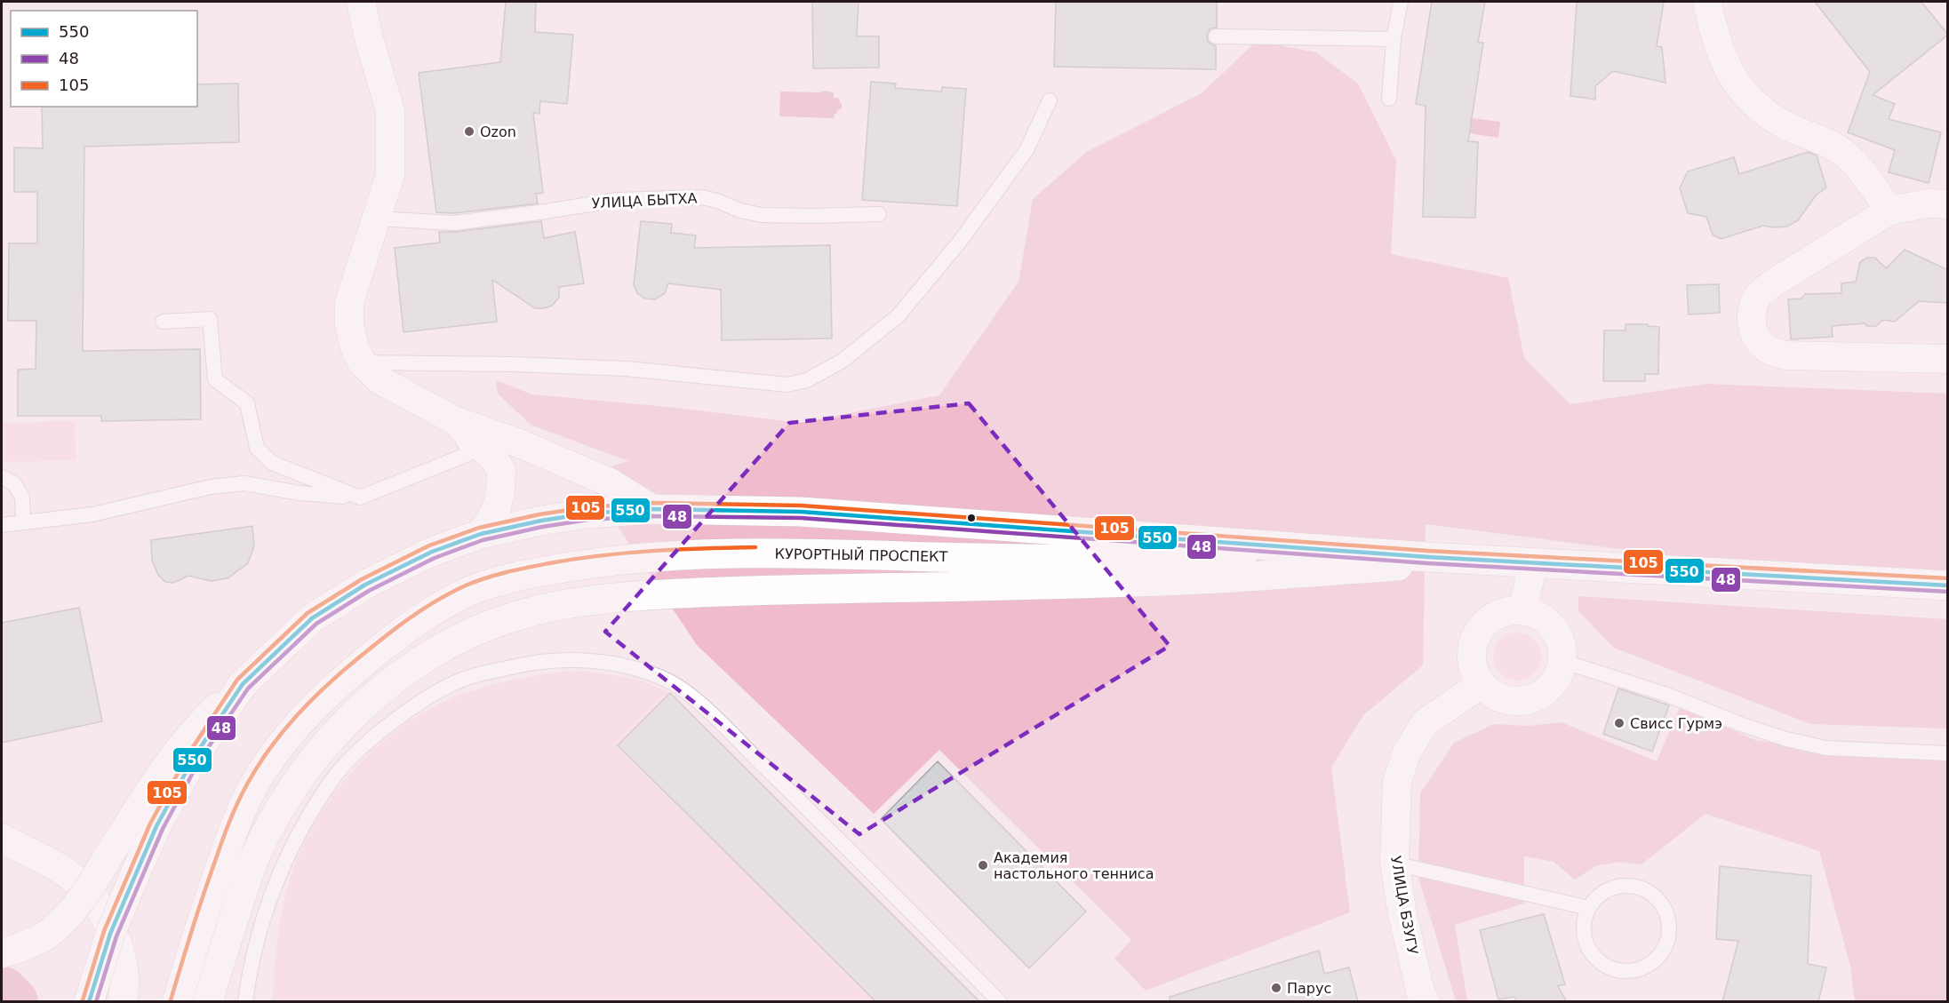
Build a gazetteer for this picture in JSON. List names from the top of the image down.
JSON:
{
  "streets": {
    "main road": ["КУРОРТНЫЙ ПРОСПЕКТ"],
    "street": ["УЛИЦА БЗУГУ"],
    "lane": ["УЛИЦА БЫТХА"]
  },
  "places": [
    "Ozon",
    "Свисс Гурмэ",
    "Академия настольного тенниса",
    "Парус"
  ],
  "lines": ["transit line 105", "transit line 550", "transit line 48"],
  "legend": ["550", "48", "105"]
}
